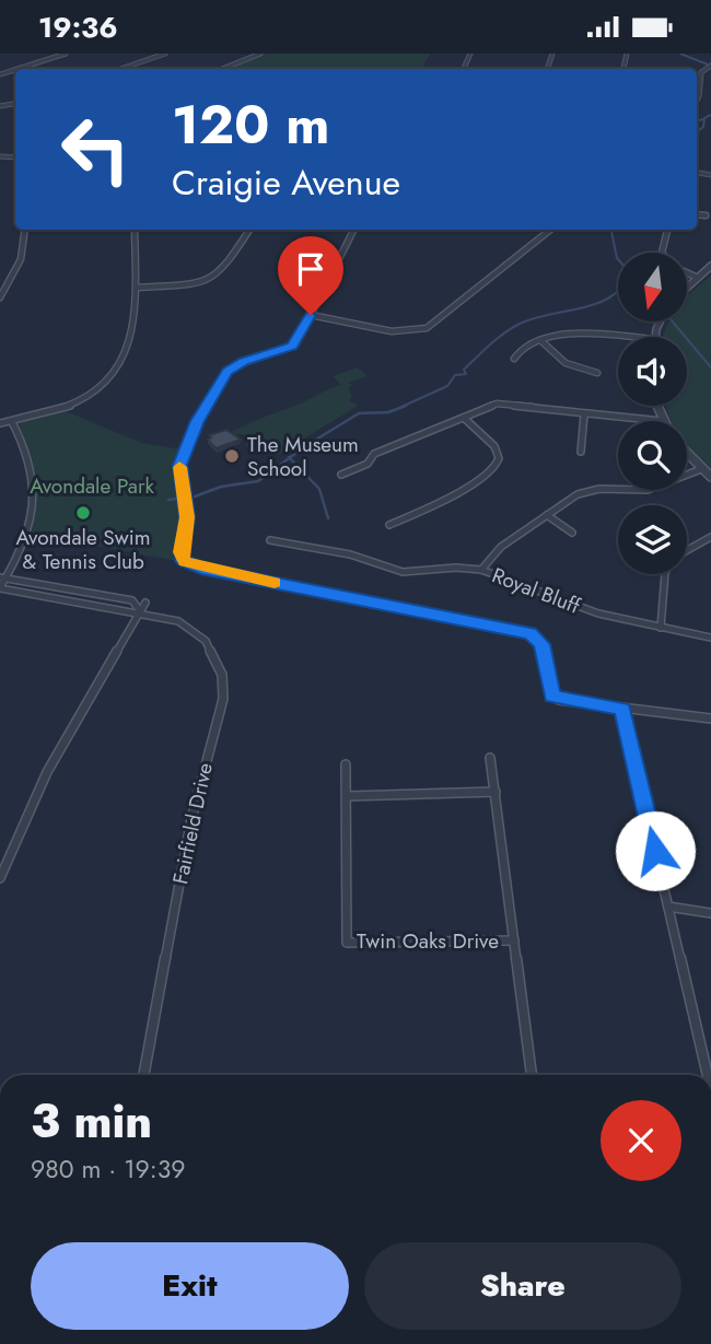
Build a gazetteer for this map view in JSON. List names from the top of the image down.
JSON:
{
  "streets": {
    "street": ["Royal Bluff", "Fairfield Drive", "Twin Oaks Drive"]
  },
  "parks": ["Avondale Park"],
  "places": ["The Museum School", "Avondale Swim & Tennis Club"],
  "north": "bottom",
  "page": {
    "status": "19:36",
    "turn": ["120 m", "Craigie Avenue"],
    "heading": ["3 min", "980 m · 19:39"],
    "buttons": ["Exit", "Share"]
  }
}
